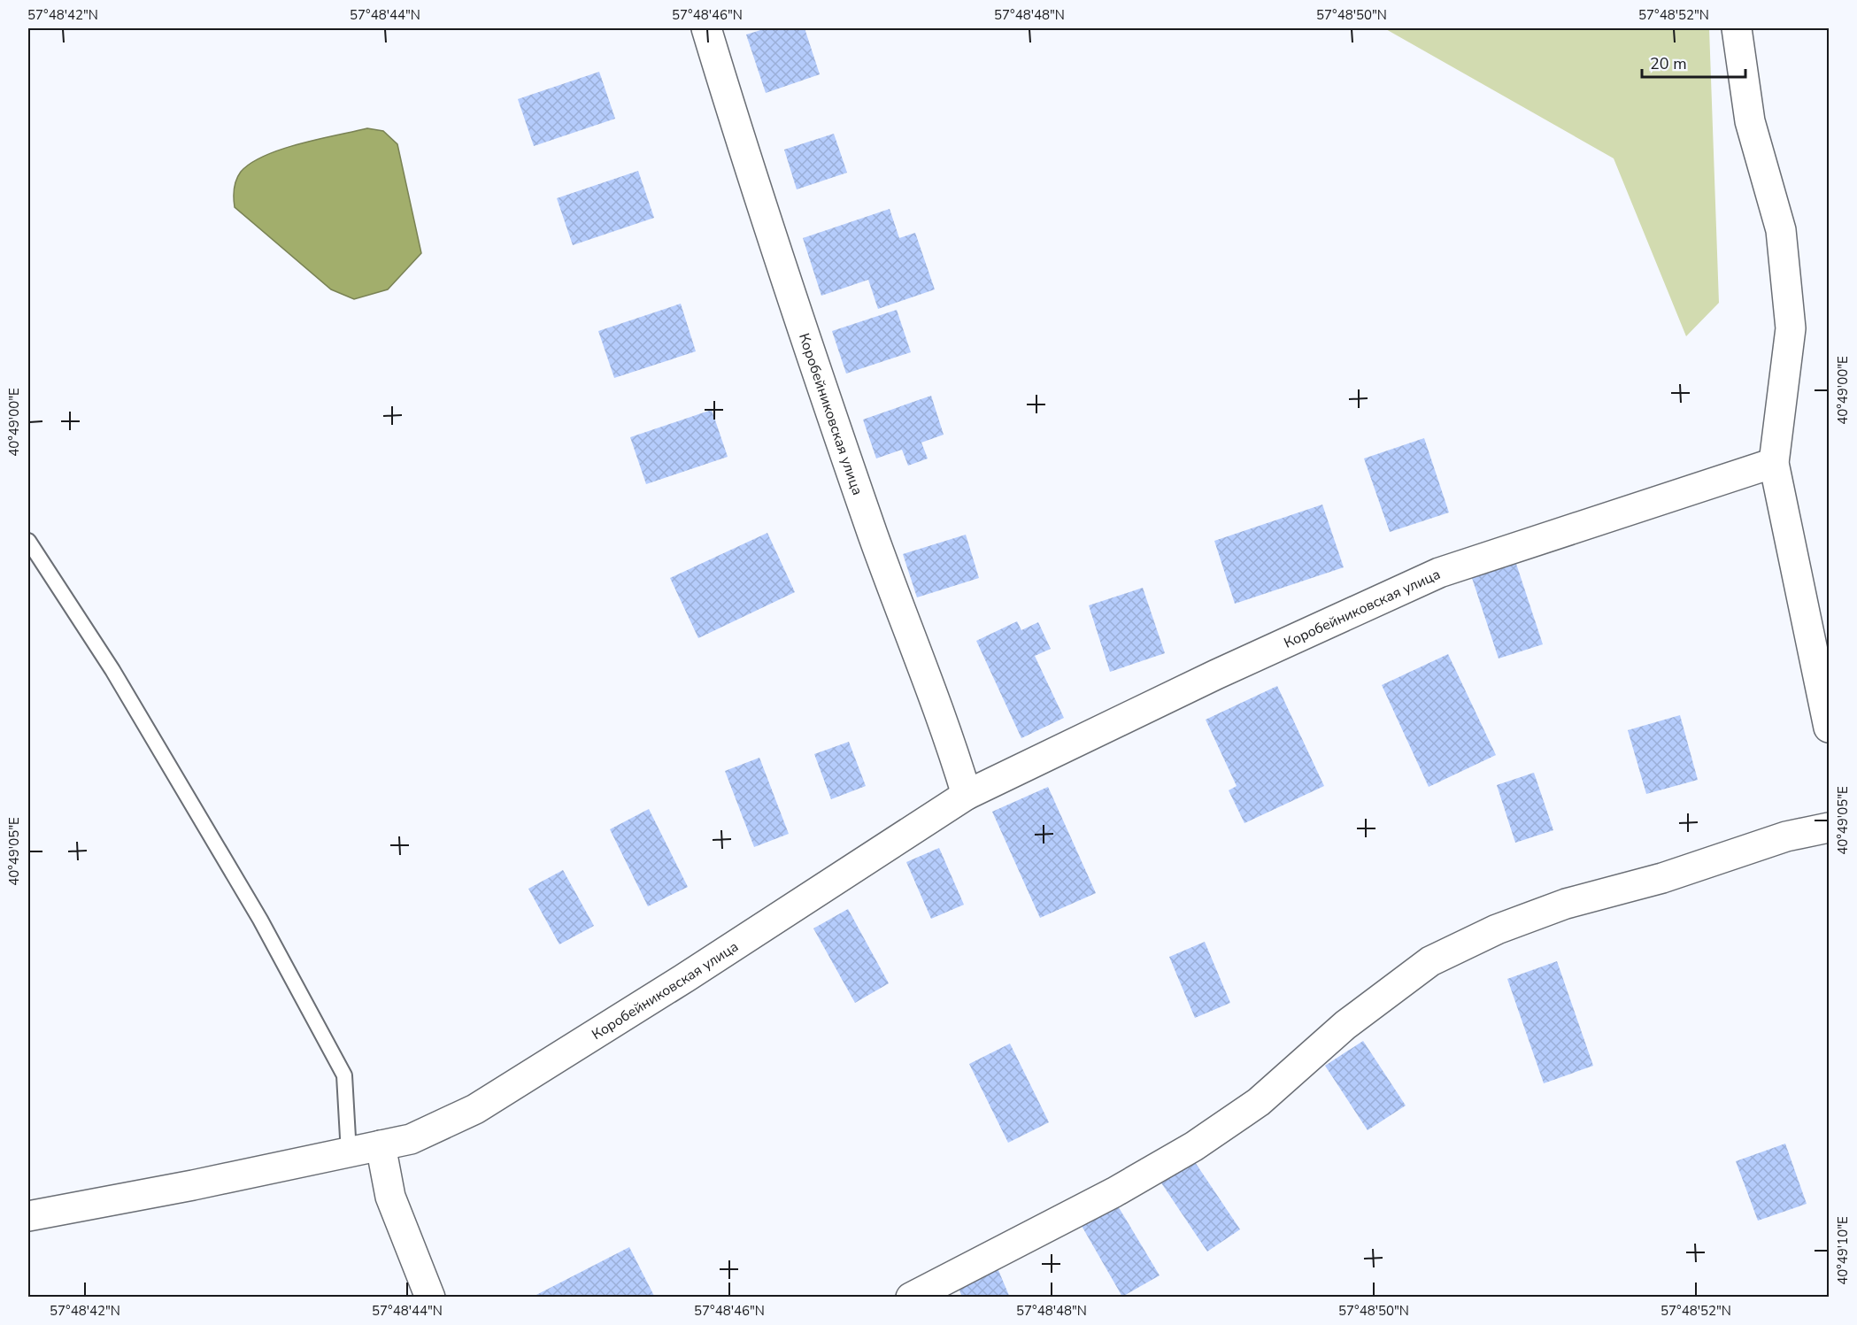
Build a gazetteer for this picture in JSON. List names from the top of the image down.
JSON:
{
  "streets": {
    "street": ["Коробейниковская улица"]
  },
  "scale_bar": "20 m",
  "coordinates": [
    "57°48'42\"N",
    "57°48'44\"N",
    "57°48'46\"N",
    "57°48'48\"N",
    "57°48'50\"N",
    "57°48'52\"N",
    "40°49'00\"E",
    "40°49'05\"E",
    "40°49'10\"E"
  ]
}
